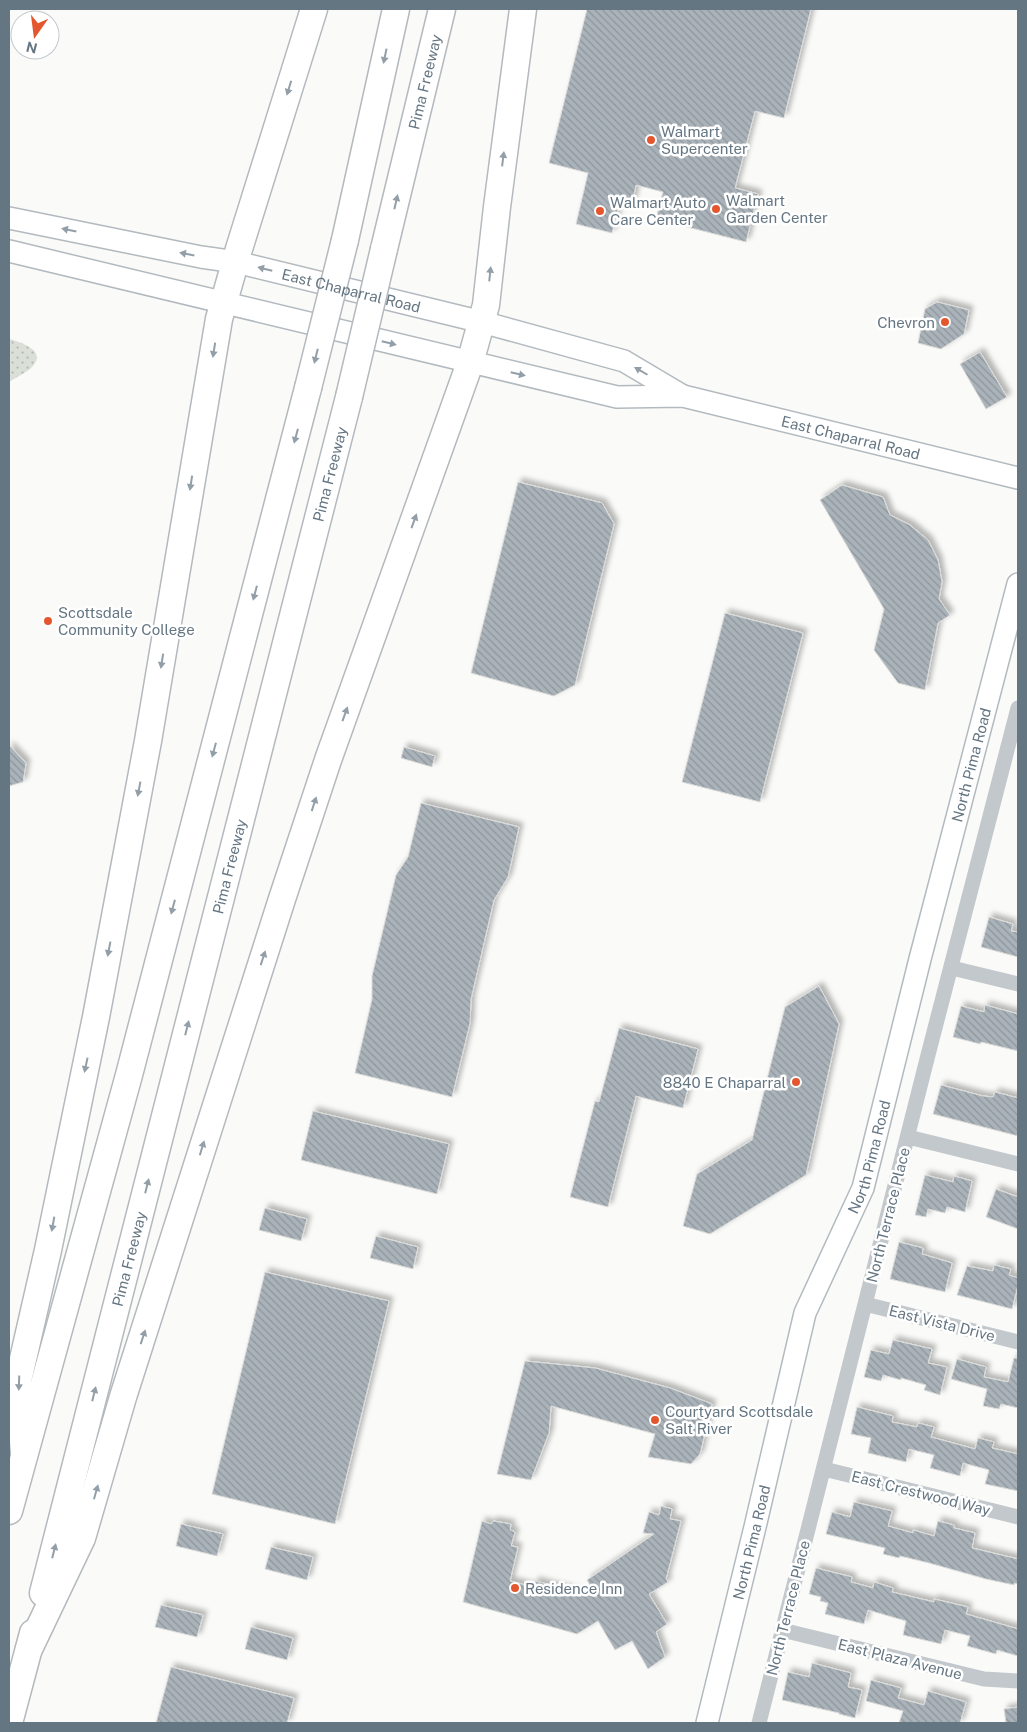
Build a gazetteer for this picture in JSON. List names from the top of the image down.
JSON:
{
  "streets": {
    "highway": ["Pima Freeway"],
    "main road": ["East Chaparral Road", "North Pima Road"],
    "street": [
      "North Terrace Place",
      "East Vista Drive",
      "East Crestwood Way",
      "East Plaza Avenue"
    ]
  },
  "crossings": [
    ["North Terrace Place", "East Vista Drive"],
    ["North Terrace Place", "East Crestwood Way"],
    ["North Terrace Place", "East Plaza Avenue"]
  ],
  "places": [
    "Walmart Supercenter",
    "Walmart Garden Center",
    "Walmart Auto Care Center",
    "Chevron",
    "Scottsdale Community College",
    "8840 E Chaparral",
    "Courtyard Scottsdale Salt River",
    "Residence Inn"
  ],
  "north": "bottom"
}
